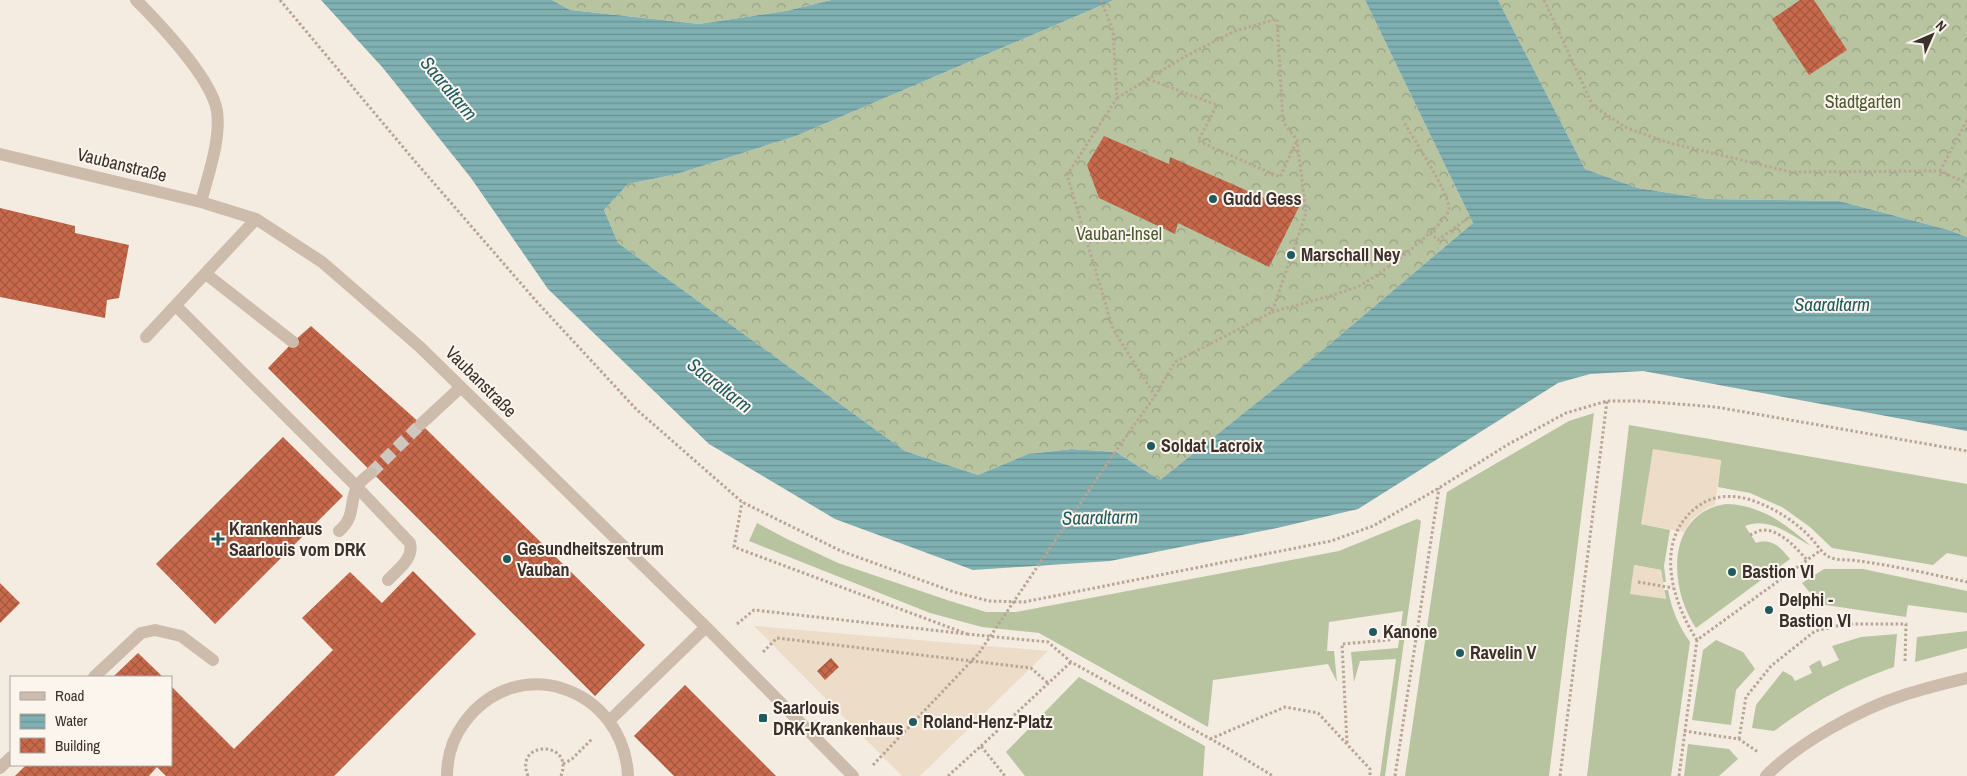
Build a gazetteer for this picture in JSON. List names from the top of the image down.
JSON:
{
  "streets": {
    "street": ["Vaubanstraße"]
  },
  "water": ["Saaraltarm"],
  "parks": ["Stadtgarten", "Vauban-Insel"],
  "places": {
    "other": [
      "Gudd Gess",
      "Marschall Ney",
      "Soldat Lacroix",
      "Gesundheitszentrum Vauban",
      "Bastion VI",
      "Delphi - Bastion VI",
      "Kanone",
      "Ravelin V",
      "Roland-Henz-Platz"
    ],
    "health": ["Krankenhaus Saarlouis vom DRK"],
    "transit": ["Saarlouis DRK-Krankenhaus"]
  },
  "legend": ["Road", "Water", "Building"],
  "north": "top right"
}
